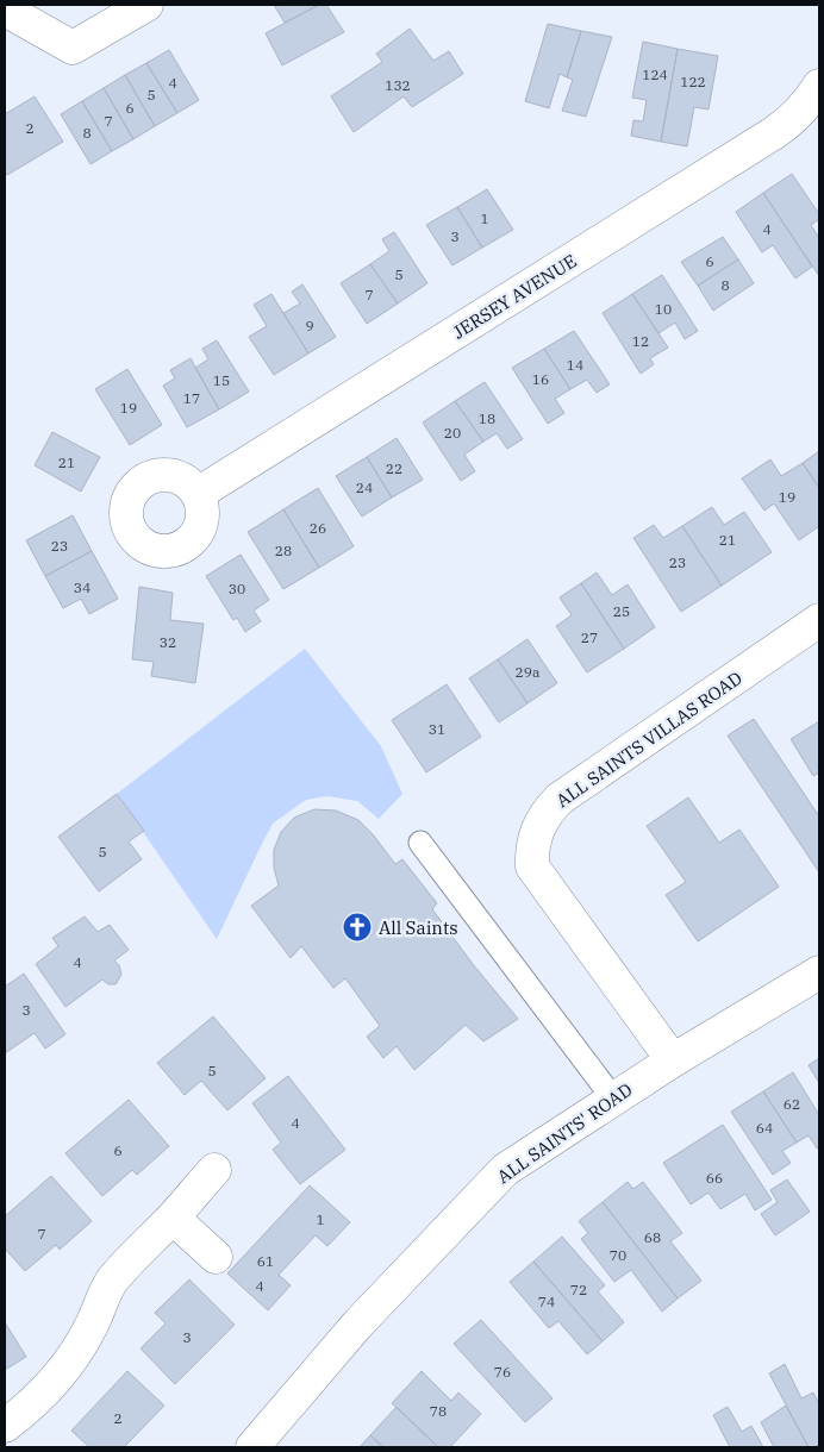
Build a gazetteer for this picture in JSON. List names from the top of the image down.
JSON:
{
  "streets": {
    "street": ["JERSEY AVENUE", "ALL SAINTS VILLAS ROAD", "ALL SAINTS' ROAD"]
  },
  "crossings": [
    ["ALL SAINTS VILLAS ROAD", "ALL SAINTS' ROAD"]
  ],
  "places": {
    "church": ["All Saints"]
  },
  "house_numbers": [
    "124",
    "122",
    "4",
    "132",
    "5",
    "6",
    "7",
    "2",
    "8",
    "1",
    "4",
    "3",
    "6",
    "5",
    "8",
    "7",
    "10",
    "9",
    "12",
    "14",
    "16",
    "15",
    "17",
    "19",
    "18",
    "20",
    "21",
    "22",
    "24",
    "19",
    "26",
    "21",
    "23",
    "28",
    "23",
    "34",
    "30",
    "25",
    "27",
    "32",
    "29a",
    "31",
    "5",
    "4",
    "3",
    "5",
    "62",
    "4",
    "64",
    "6",
    "66",
    "1",
    "7",
    "68",
    "70",
    "61",
    "4",
    "72",
    "74",
    "3",
    "76",
    "78",
    "2"
  ]
}
